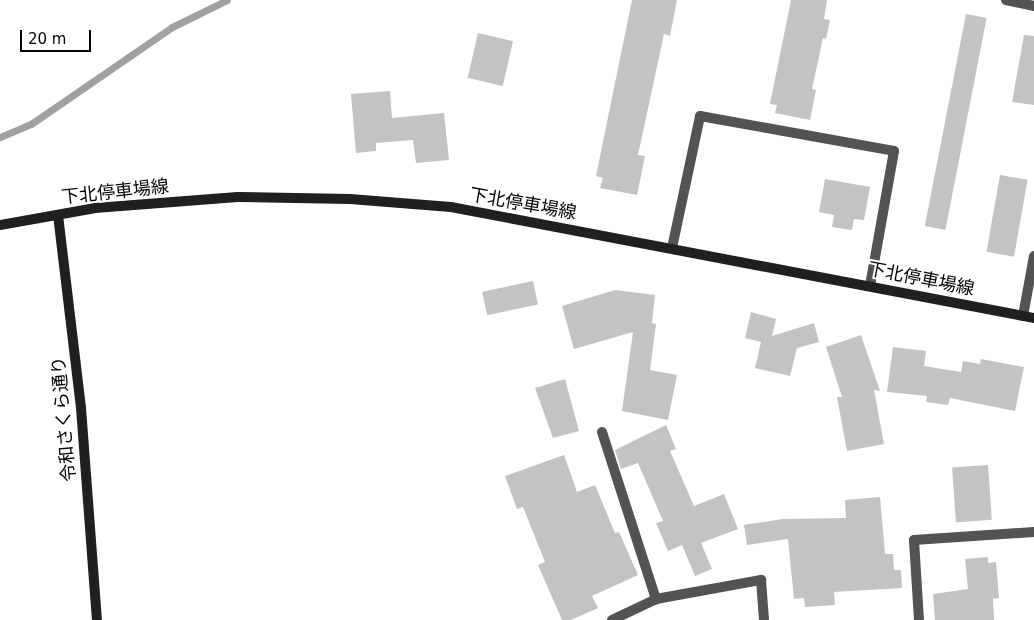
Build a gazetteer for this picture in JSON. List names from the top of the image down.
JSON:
{
  "streets": {
    "main road": ["下北停車場線", "令和さくら通り"]
  },
  "crossings": [
    ["下北停車場線", "令和さくら通り"]
  ],
  "scale_bar": "20 m"
}
